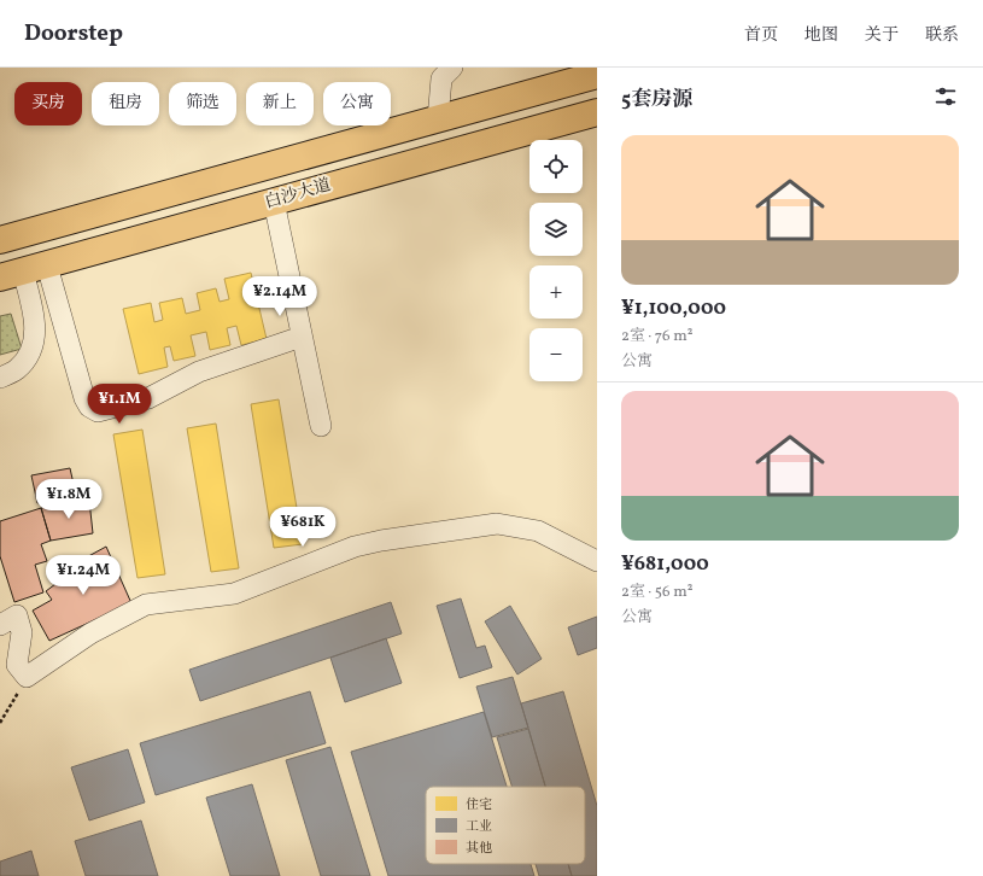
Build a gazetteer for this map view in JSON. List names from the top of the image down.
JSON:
{
  "streets": {
    "main road": ["白沙大道"]
  },
  "legend": ["住宅", "工业", "其他"],
  "page": {
    "header": "Doorstep",
    "nav": [
      "首页",
      "地图",
      "关于",
      "联系"
    ],
    "heading": "5套房源",
    "chip": [
      "买房",
      "租房",
      "筛选",
      "新上",
      "公寓"
    ],
    "list": [
      {
        "name": "¥1,100,000",
        "note": "2室 · 76 m² · 公寓"
      },
      {
        "name": "¥681,000",
        "note": "2室 · 56 m² · 公寓"
      }
    ],
    "map_buttons": ["+", "−"],
    "price": [
      "¥2.14M",
      "¥1.1M",
      "¥1.8M",
      "¥681K",
      "¥1.24M"
    ]
  }
}
